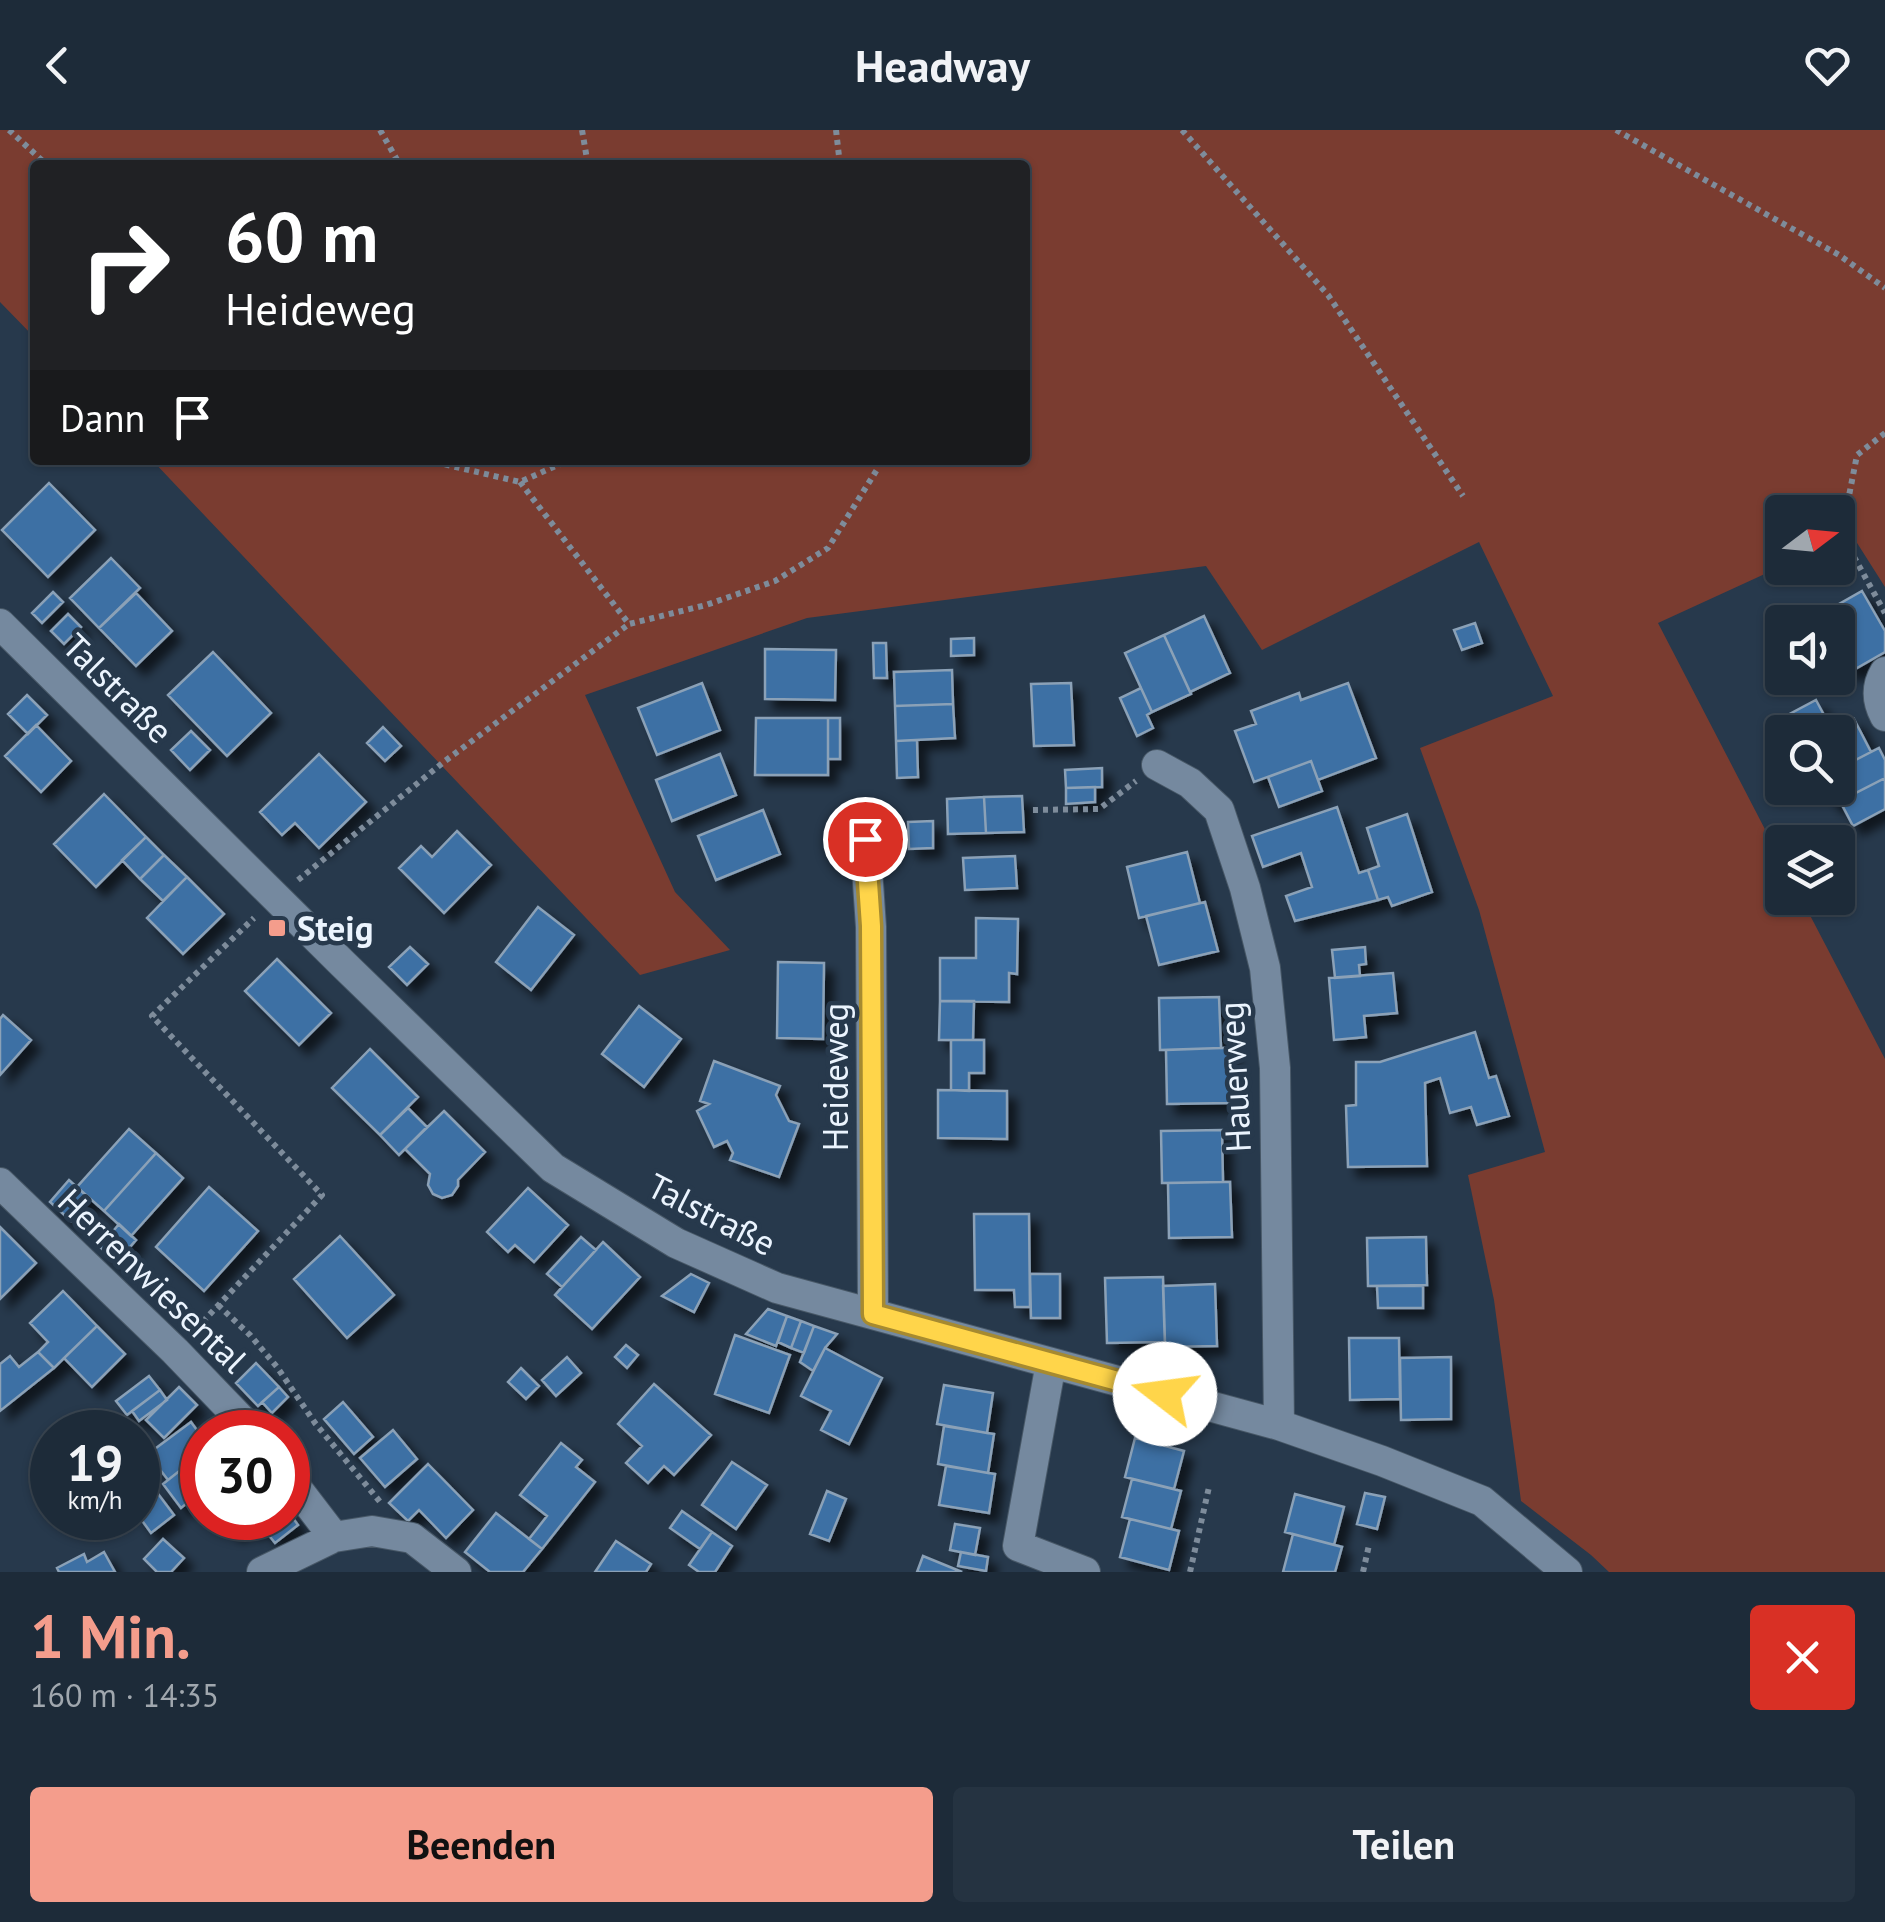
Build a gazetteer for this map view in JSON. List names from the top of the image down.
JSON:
{
  "streets": {
    "street": [
      "Talstraße",
      "Heideweg",
      "Hauerweg",
      "Herrenwiesental"
    ]
  },
  "crossings": [
    ["Talstraße", "Heideweg"],
    ["Talstraße", "Hauerweg"]
  ],
  "places": {
    "transit": ["Steig"]
  },
  "north": "right",
  "page": {
    "header": "Headway",
    "turn": ["60 m", "Heideweg"],
    "then": "Dann",
    "speed": "19 km/h",
    "limit": "30",
    "heading": ["1 Min.", "160 m · 14:35"],
    "buttons": ["Beenden", "Teilen"]
  }
}
